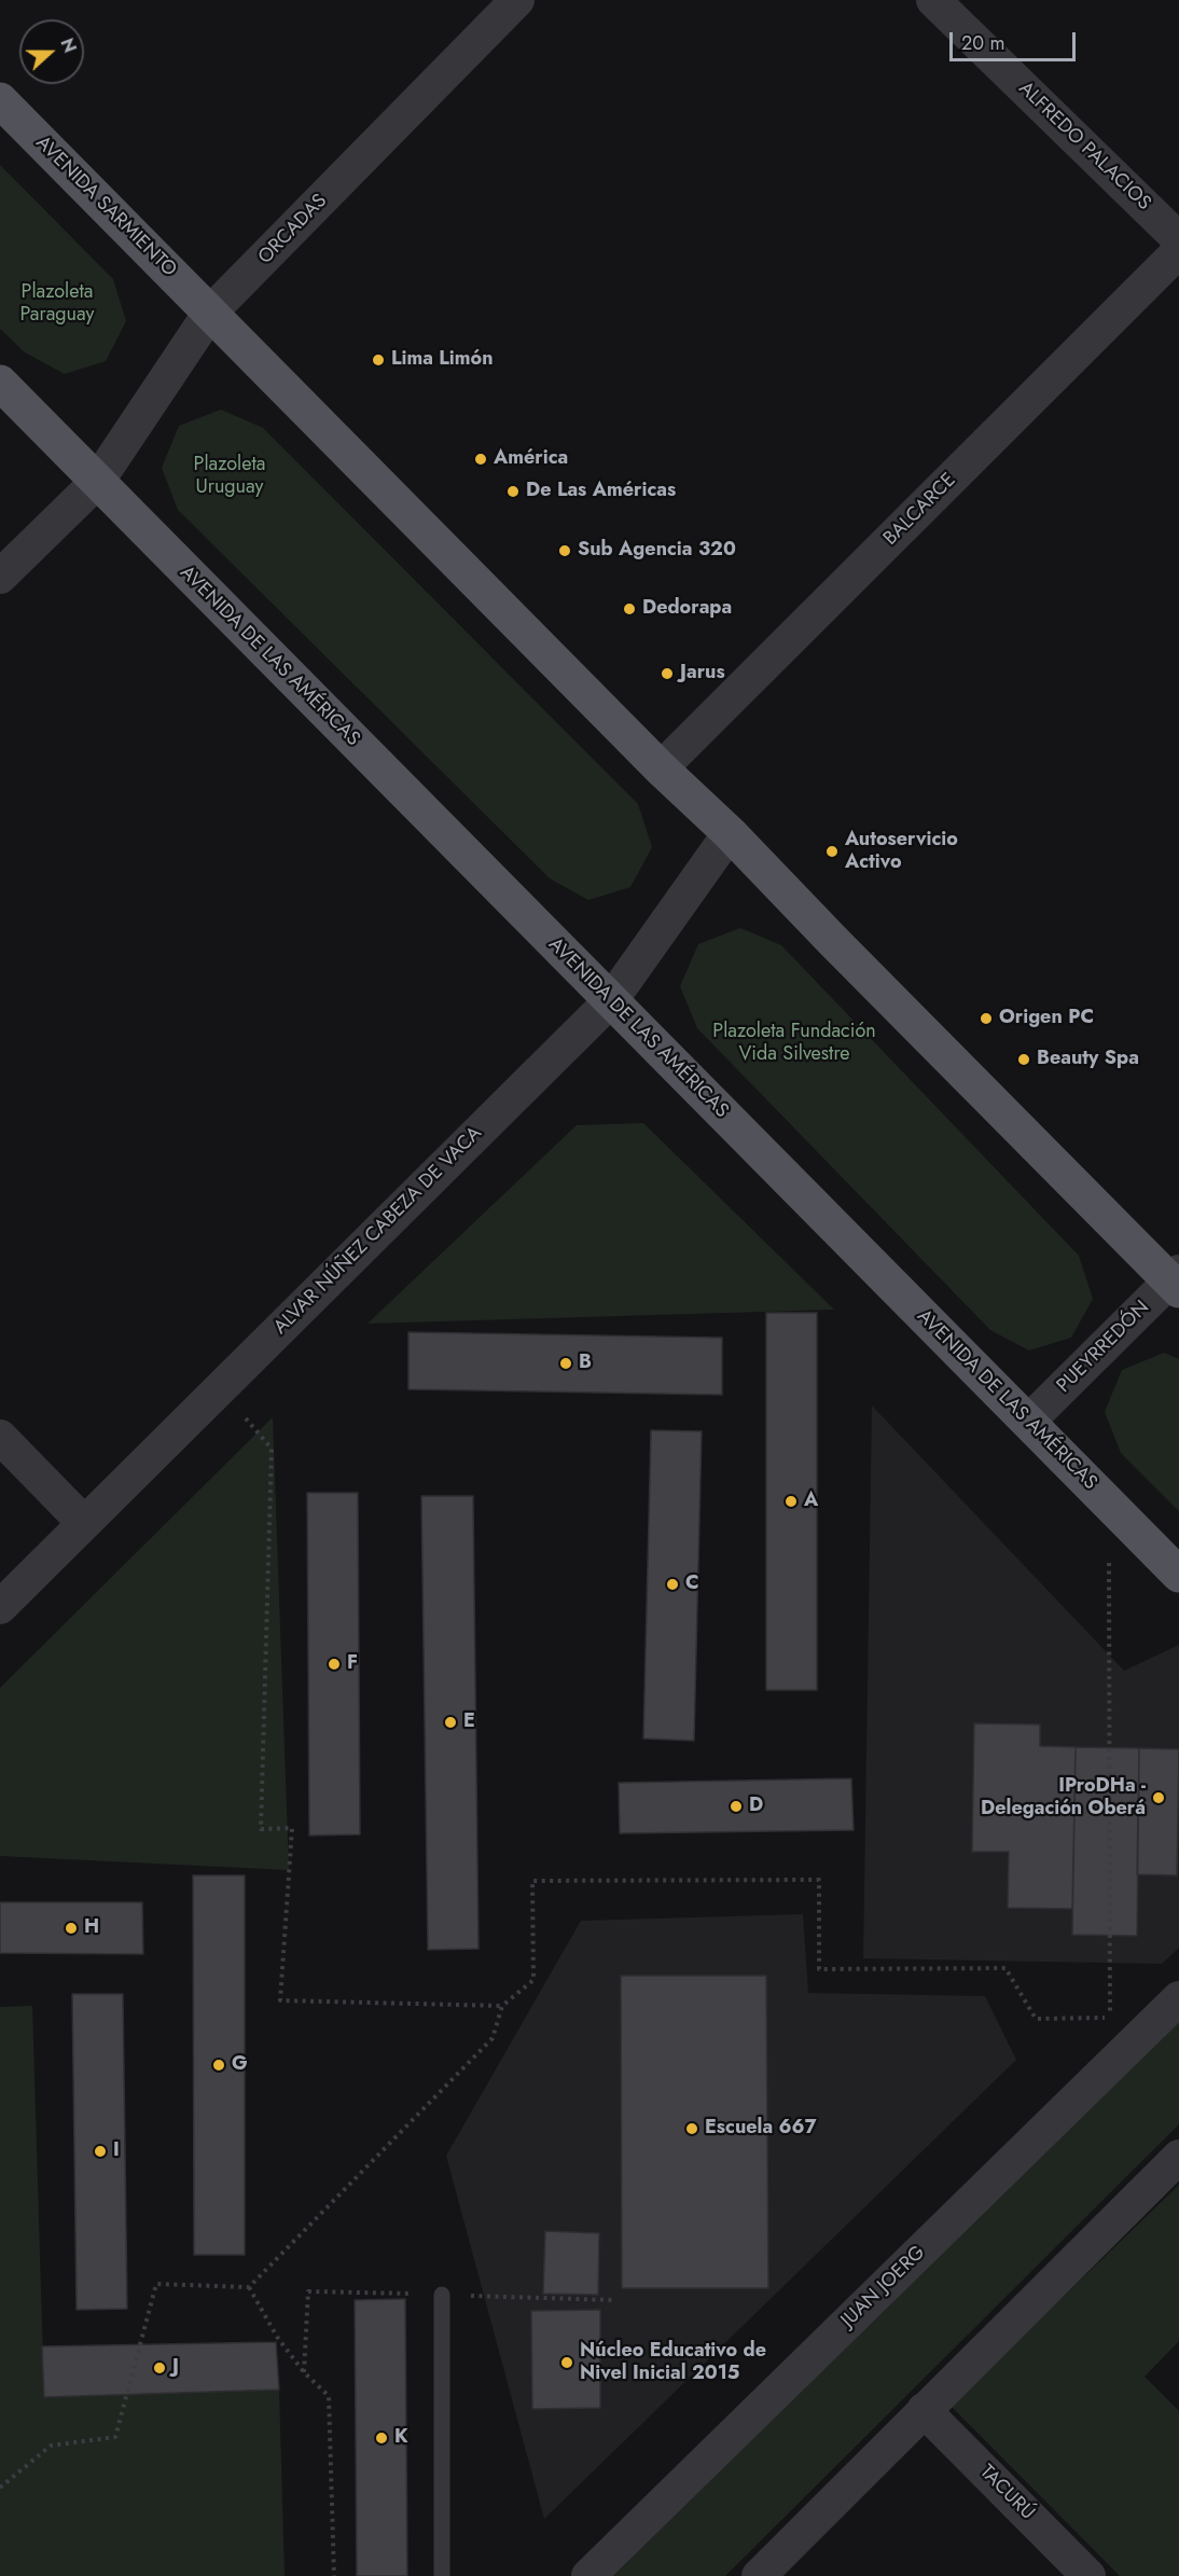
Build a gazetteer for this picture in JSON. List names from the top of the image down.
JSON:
{
  "streets": {
    "main road": ["AVENIDA SARMIENTO", "AVENIDA DE LAS AMÉRICAS"],
    "street": [
      "ALFREDO PALACIOS",
      "ORCADAS",
      "BALCARCE",
      "ALVAR NÚÑEZ CABEZA DE VACA",
      "PUEYRREDÓN",
      "JUAN JOERG",
      "TACURÚ"
    ]
  },
  "crossings": [
    ["AVENIDA SARMIENTO", "ORCADAS"],
    ["ORCADAS", "AVENIDA DE LAS AMÉRICAS"],
    ["AVENIDA DE LAS AMÉRICAS", "ALVAR NÚÑEZ CABEZA DE VACA"],
    ["AVENIDA DE LAS AMÉRICAS", "PUEYRREDÓN"]
  ],
  "parks": ["Plazoleta Paraguay", "Plazoleta Uruguay", "Plazoleta Fundación Vida Silvestre"],
  "places": [
    "Lima Limón",
    "América",
    "De Las Américas",
    "Sub Agencia 320",
    "Dedorapa",
    "Jarus",
    "Autoservicio Activo",
    "Origen PC",
    "Beauty Spa",
    "B",
    "A",
    "C",
    "F",
    "E",
    "IProDHa - Delegación Oberá",
    "D",
    "H",
    "G",
    "Escuela 667",
    "I",
    "Núcleo Educativo de Nivel Inicial 2015",
    "J",
    "K"
  ],
  "scale_bar": "20 m",
  "north": "right"
}
